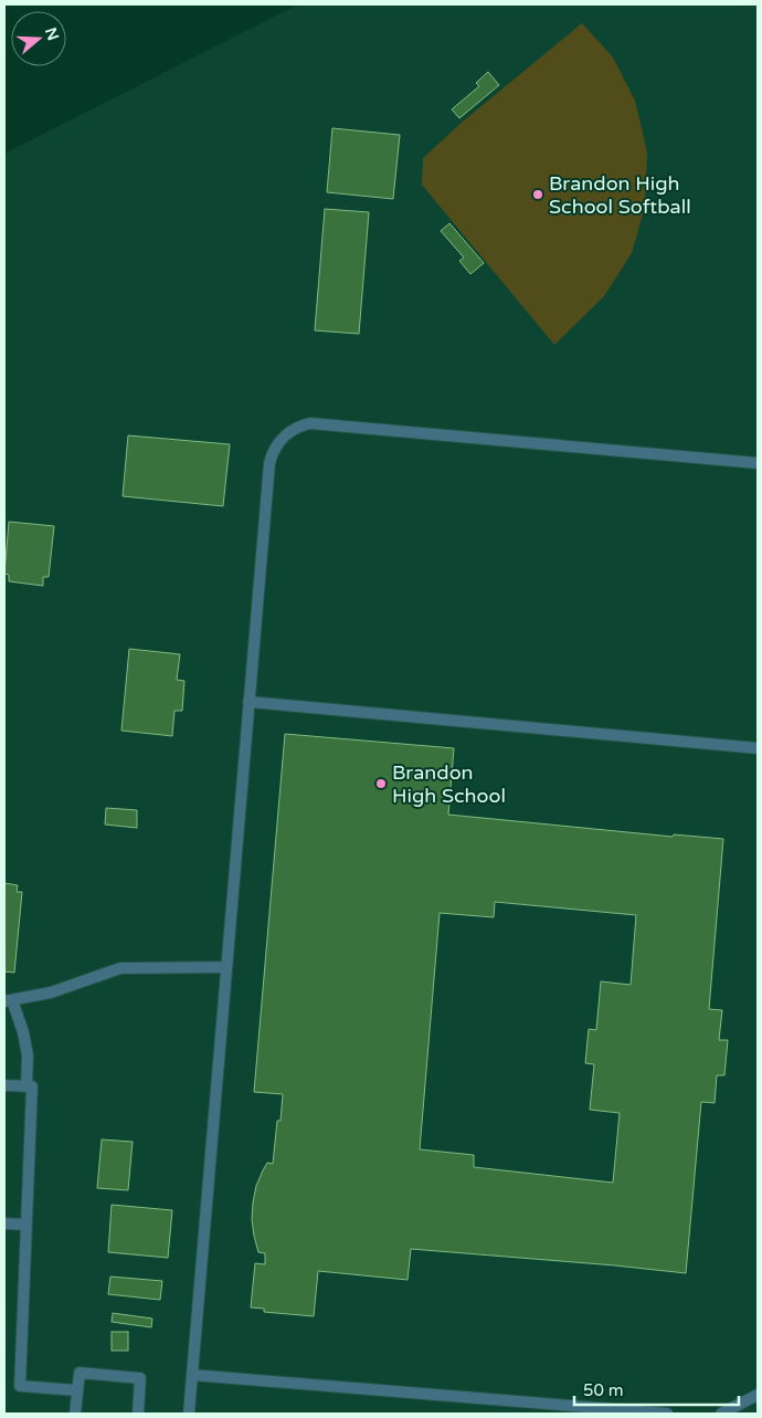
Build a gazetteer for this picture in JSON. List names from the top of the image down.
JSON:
{
  "places": ["Brandon High School Softball", "Brandon High School"],
  "scale_bar": "50 m",
  "north": "right"
}
